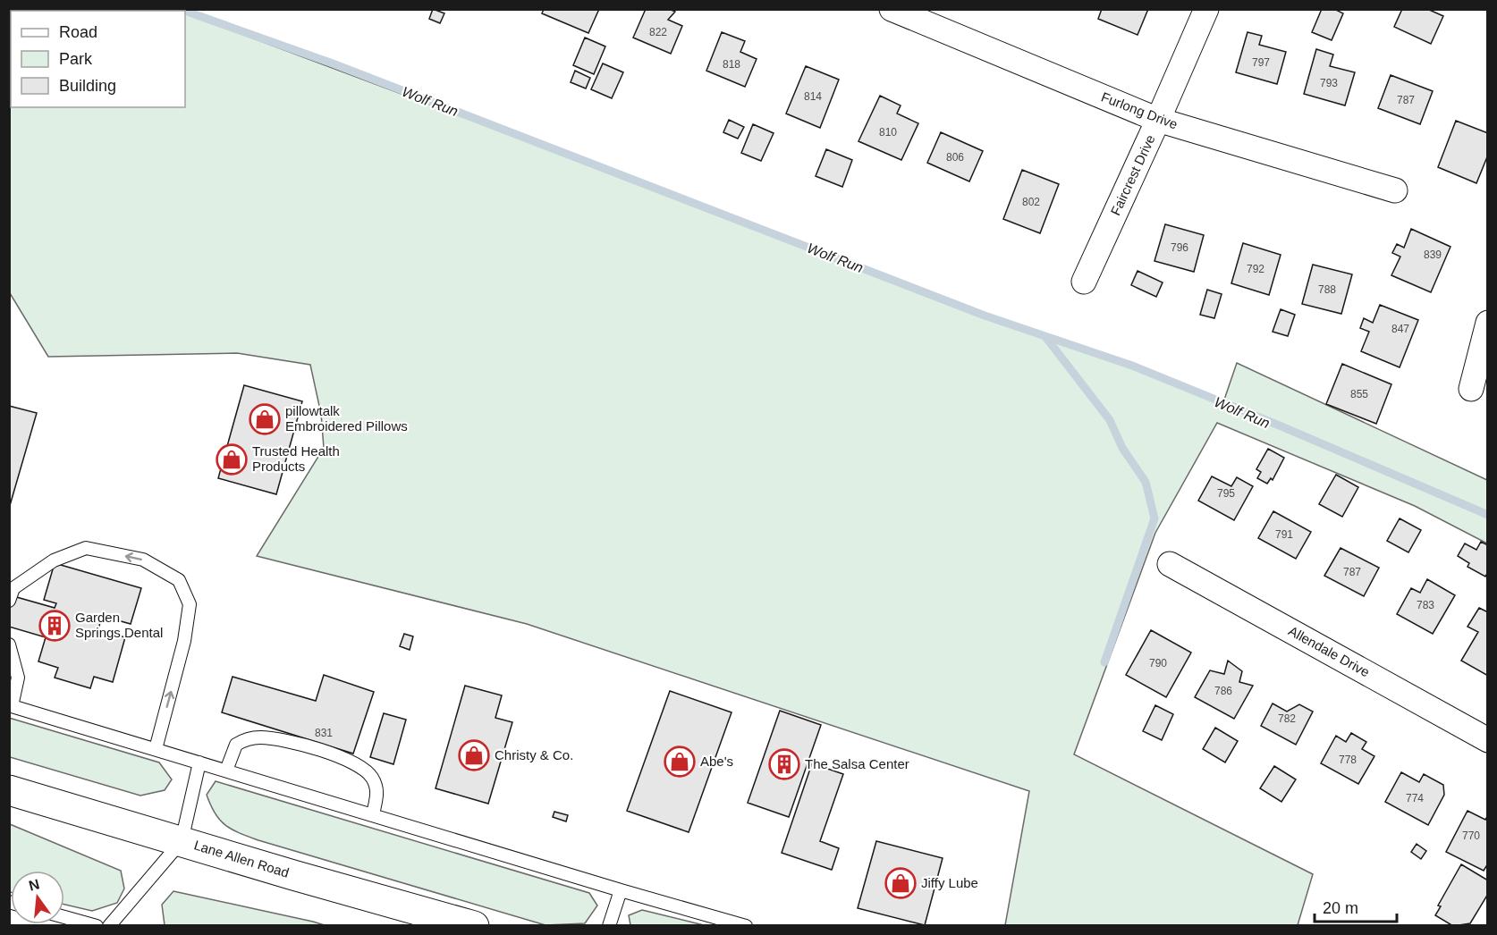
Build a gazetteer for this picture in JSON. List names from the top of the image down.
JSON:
{
  "streets": {
    "main road": ["Lane Allen Road"],
    "street": ["Furlong Drive", "Faircrest Drive", "Allendale Drive"]
  },
  "crossings": [
    ["Furlong Drive", "Faircrest Drive"]
  ],
  "water": ["Wolf Run"],
  "places": {
    "shop": [
      "pillowtalk Embroidered Pillows",
      "Trusted Health Products",
      "Christy & Co.",
      "Abe's",
      "Jiffy Lube"
    ],
    "building": ["Garden Springs Dental", "The Salsa Center"]
  },
  "house_numbers": [
    "822",
    "797",
    "818",
    "793",
    "814",
    "787",
    "810",
    "806",
    "802",
    "796",
    "839",
    "792",
    "788",
    "847",
    "855",
    "795",
    "791",
    "787",
    "783",
    "790",
    "786",
    "782",
    "831",
    "778",
    "774",
    "770"
  ],
  "legend": ["Road", "Park", "Building"],
  "scale_bar": "20 m",
  "north": "top"
}
